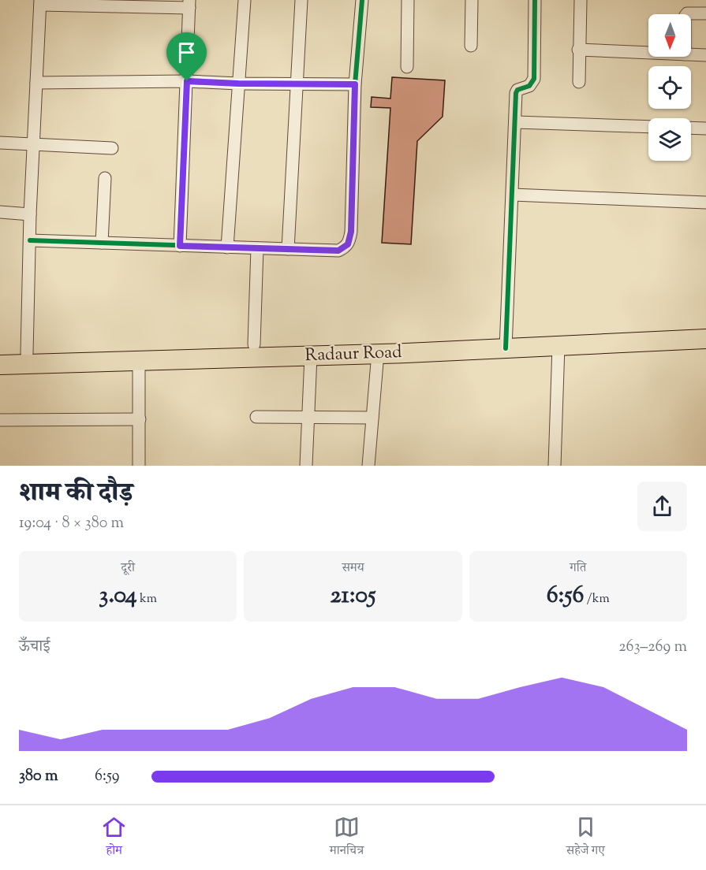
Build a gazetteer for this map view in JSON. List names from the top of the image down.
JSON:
{
  "streets": {
    "main road": ["Radaur Road"]
  },
  "north": "bottom",
  "page": {
    "heading": ["शाम की दौड़", "19:04 · 8 × 380 m"],
    "stats": [
      ["दूरी", "3.04 km"],
      ["समय", "21:05"],
      ["गति", "6:56 /km"]
    ],
    "chart": ["ऊँचाई", "263–269 m"],
    "list": [
      {
        "name": "380 m",
        "note": "6:59"
      }
    ],
    "tabs": ["होम", "मानचित्र", "सहेजे गए"]
  }
}
